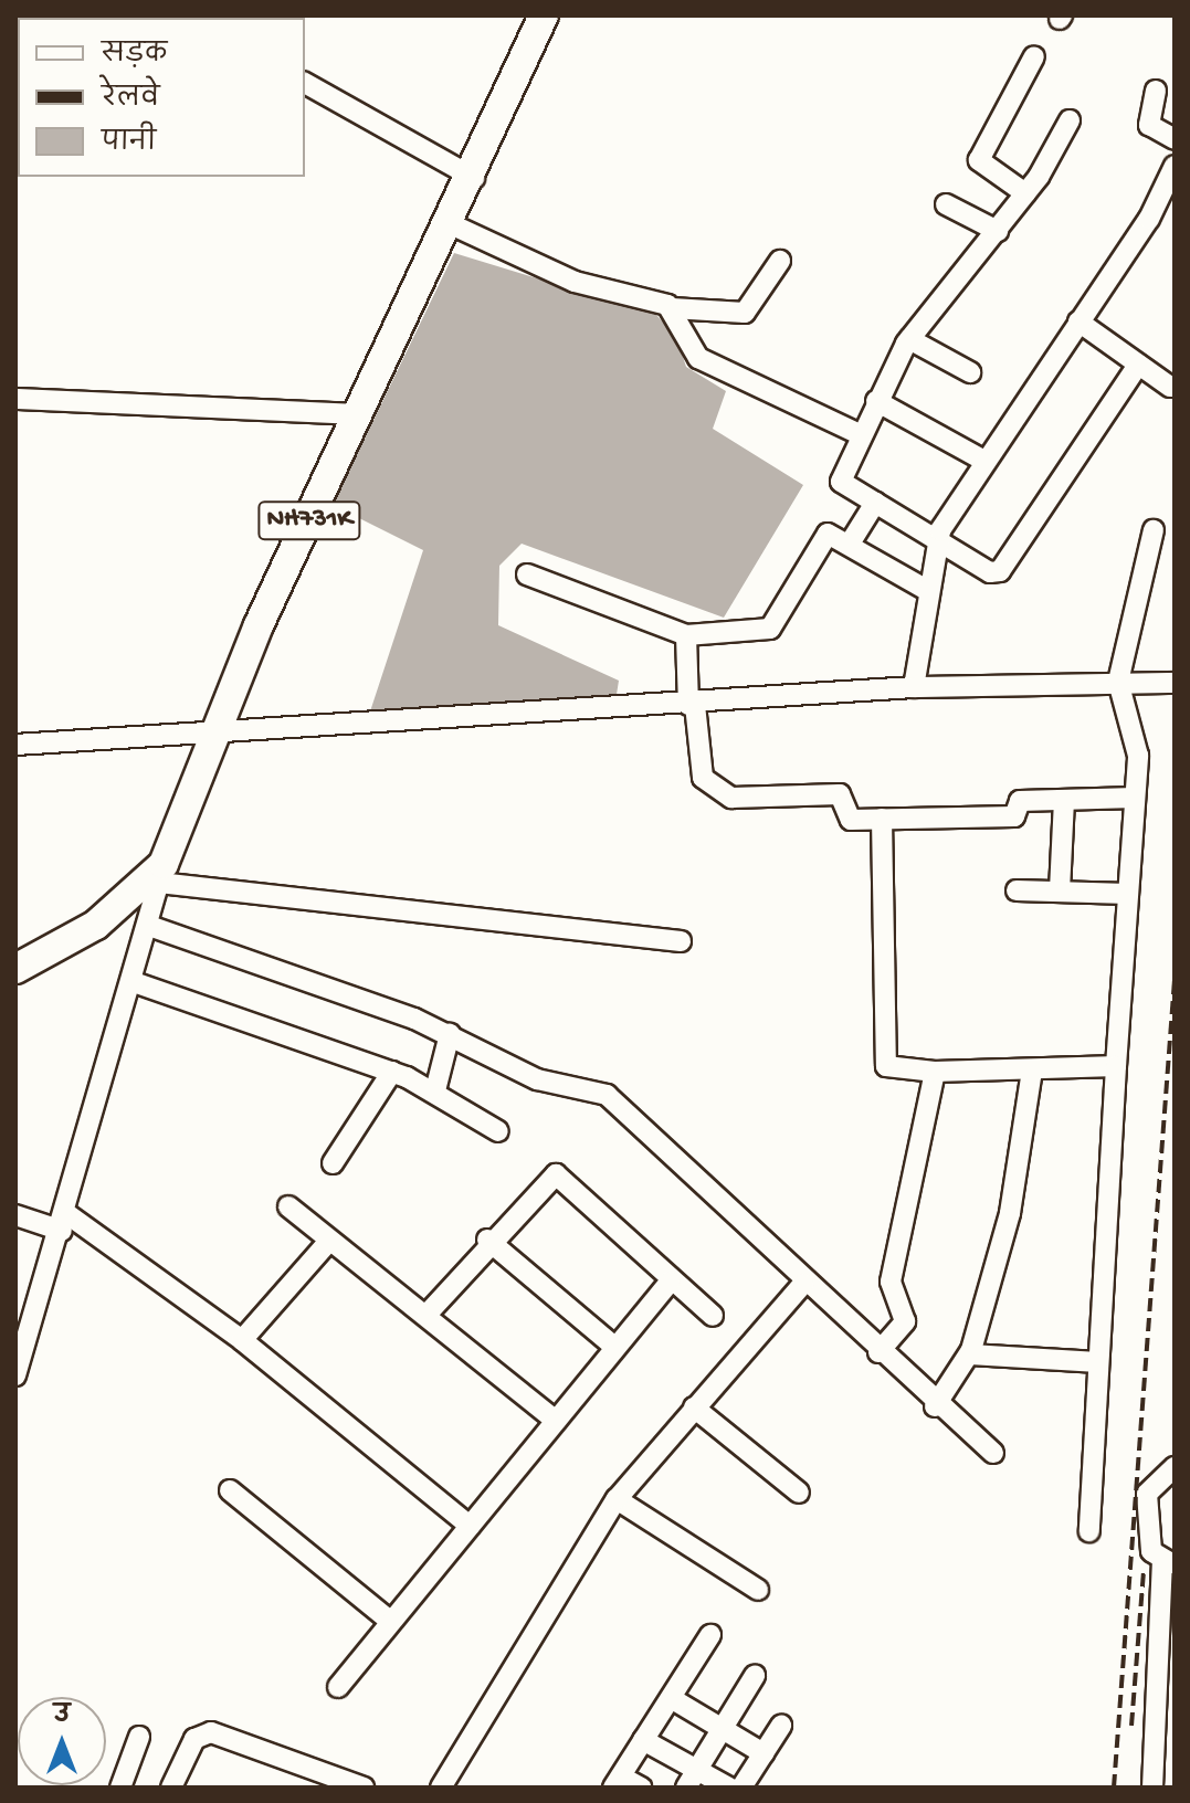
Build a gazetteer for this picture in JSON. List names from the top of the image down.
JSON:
{
  "streets": {
    "highway": ["NH731K"]
  },
  "legend": ["सड़क", "रेलवे", "पानी"],
  "north": "top"
}
